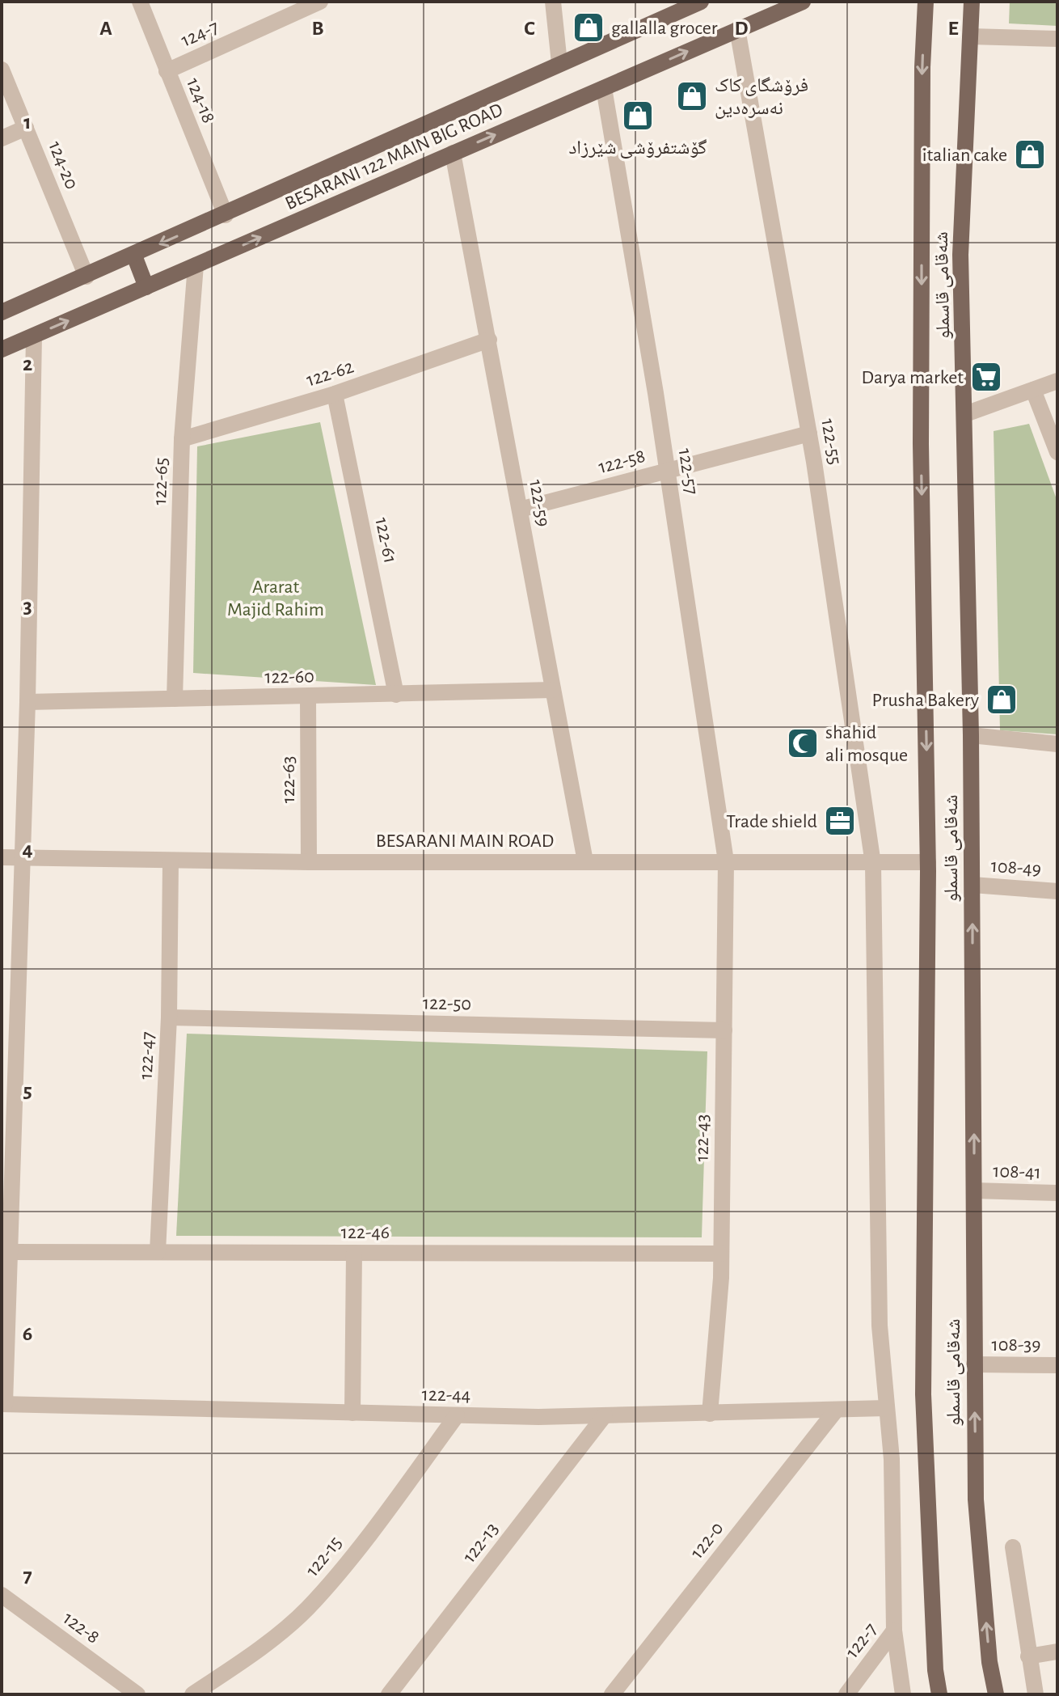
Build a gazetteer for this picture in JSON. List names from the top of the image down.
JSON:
{
  "streets": {
    "main road": ["BESARANI 122 MAIN BIG ROAD", "شەقامی قاسملو"],
    "street": [
      "124-7",
      "124-18",
      "124-20",
      "122-62",
      "122-55",
      "122-58",
      "122-57",
      "122-65",
      "122-59",
      "122-61",
      "122-60",
      "122-63",
      "BESARANI MAIN ROAD",
      "108-49",
      "122-50",
      "122-47",
      "122-43",
      "108-41",
      "122-46",
      "108-39",
      "122-44",
      "122-0",
      "122-13",
      "122-15",
      "122-8",
      "122-7"
    ]
  },
  "crossings": [
    ["124-7", "124-18"],
    ["124-18", "BESARANI 122 MAIN BIG ROAD"],
    ["BESARANI 122 MAIN BIG ROAD", "124-20"],
    ["BESARANI 122 MAIN BIG ROAD", "122-55"],
    ["BESARANI 122 MAIN BIG ROAD", "122-57"],
    ["BESARANI 122 MAIN BIG ROAD", "122-65"],
    ["BESARANI 122 MAIN BIG ROAD", "122-59"],
    ["شەقامی قاسملو", "BESARANI MAIN ROAD"],
    ["شەقامی قاسملو", "108-49"],
    ["شەقامی قاسملو", "108-41"],
    ["شەقامی قاسملو", "108-39"],
    ["122-62", "122-65"],
    ["122-62", "122-59"],
    ["122-62", "122-61"],
    ["122-55", "122-58"],
    ["122-55", "BESARANI MAIN ROAD"],
    ["122-55", "122-44"],
    ["122-55", "122-7"],
    ["122-58", "122-57"],
    ["122-58", "122-59"],
    ["122-57", "BESARANI MAIN ROAD"],
    ["122-57", "122-43"],
    ["122-65", "122-60"],
    ["122-59", "122-60"],
    ["122-59", "BESARANI MAIN ROAD"],
    ["122-61", "122-60"],
    ["122-60", "122-63"],
    ["122-63", "BESARANI MAIN ROAD"],
    ["BESARANI MAIN ROAD", "122-47"],
    ["BESARANI MAIN ROAD", "122-43"],
    ["122-50", "122-47"],
    ["122-50", "122-43"],
    ["122-47", "122-46"],
    ["122-43", "122-46"],
    ["122-43", "122-44"],
    ["122-44", "122-0"],
    ["122-44", "122-13"],
    ["122-44", "122-15"]
  ],
  "parks": ["Ararat Majid Rahim"],
  "places": {
    "shop": [
      "gallalla grocer",
      "فرۆشگای کاک نەسرەدین",
      "گۆشتفرۆشی شێرزاد",
      "italian cake",
      "Prusha Bakery"
    ],
    "supermarket": ["Darya market"],
    "mosque": ["shahid ali mosque"],
    "office": ["Trade shield"]
  },
  "grid": {
    "columns": [
      "A",
      "B",
      "C",
      "D",
      "E"
    ],
    "rows": [
      "1",
      "2",
      "3",
      "4",
      "5",
      "6",
      "7"
    ]
  }
}
